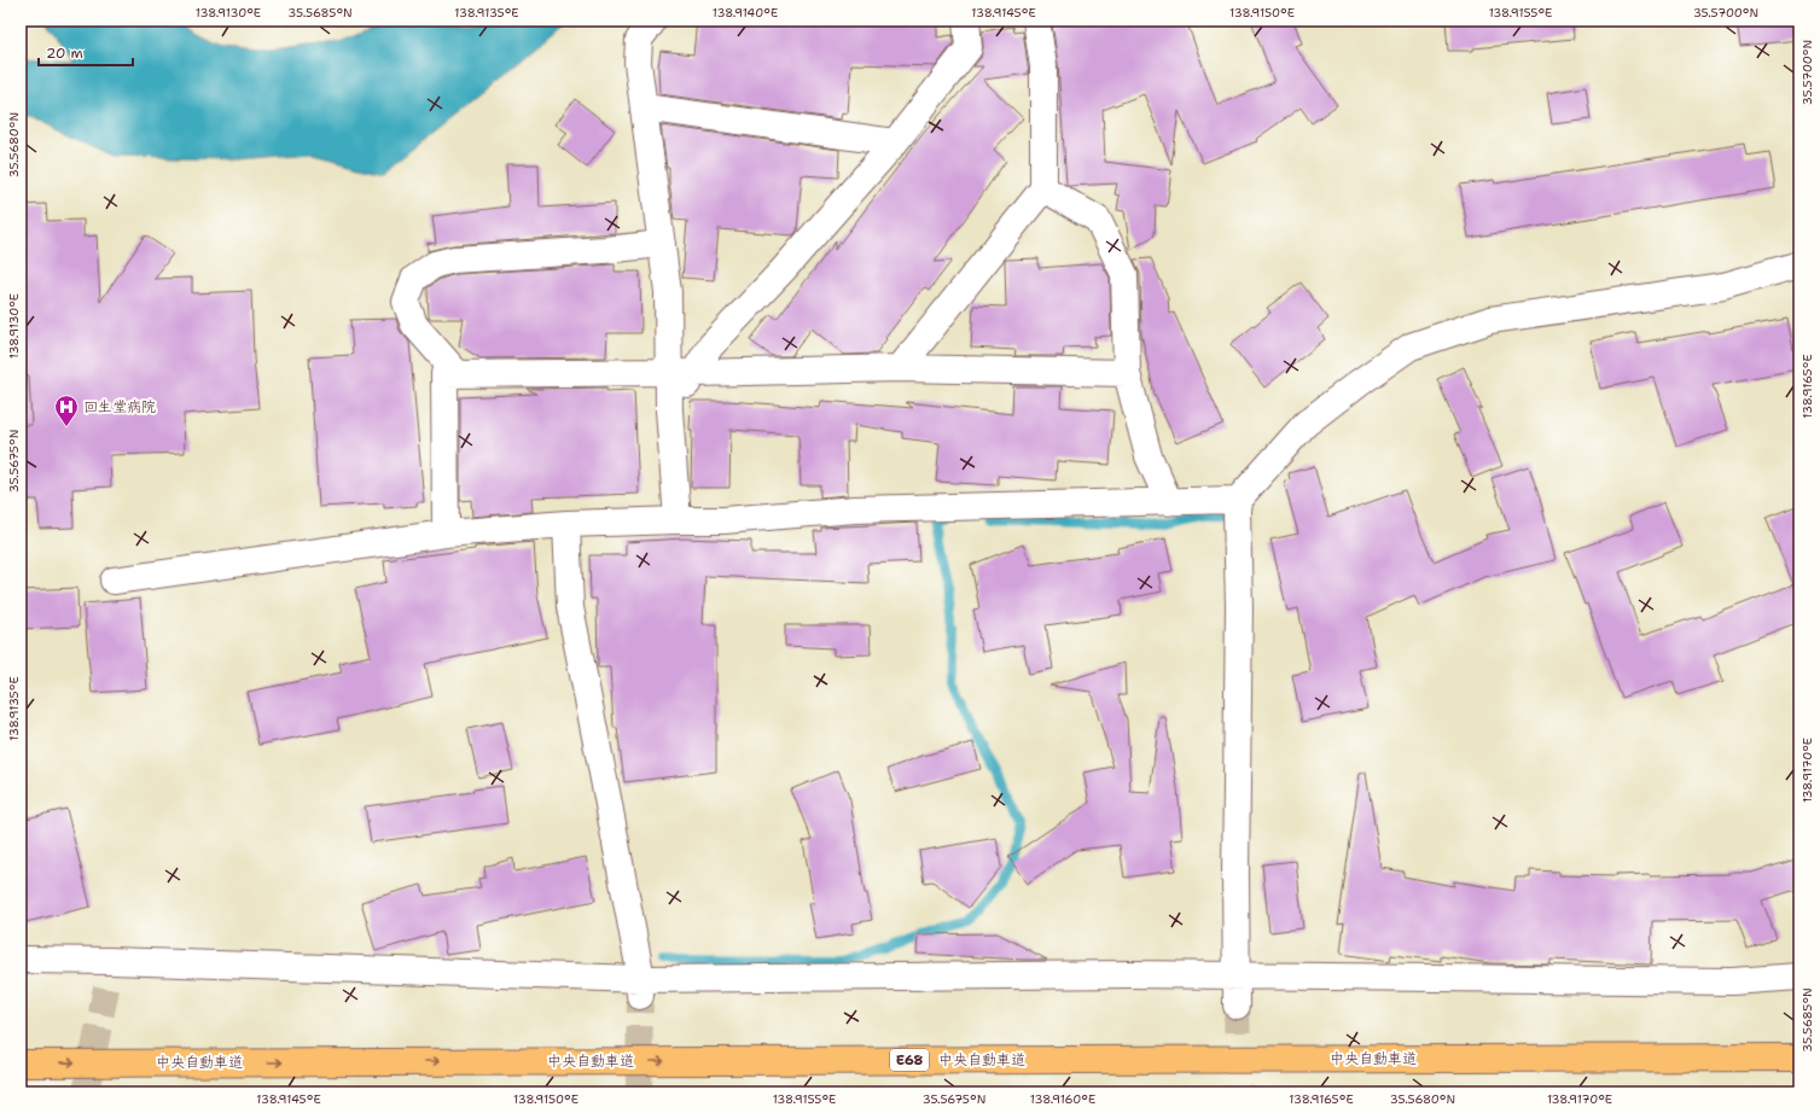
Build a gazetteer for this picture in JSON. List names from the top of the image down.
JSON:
{
  "streets": {
    "highway": ["中央自動車道", "E68"]
  },
  "one_way": ["中央自動車道"],
  "places": {
    "hospital": ["回生堂病院"]
  },
  "scale_bar": "20 m",
  "coordinates": [
    "138.9130°E",
    "35.5685°N",
    "138.9135°E",
    "138.9140°E",
    "138.9145°E",
    "138.9150°E",
    "138.9155°E",
    "35.5700°N",
    "35.5680°N",
    "138.9165°E",
    "35.5675°N",
    "138.9170°E",
    "138.9160°E"
  ]
}
